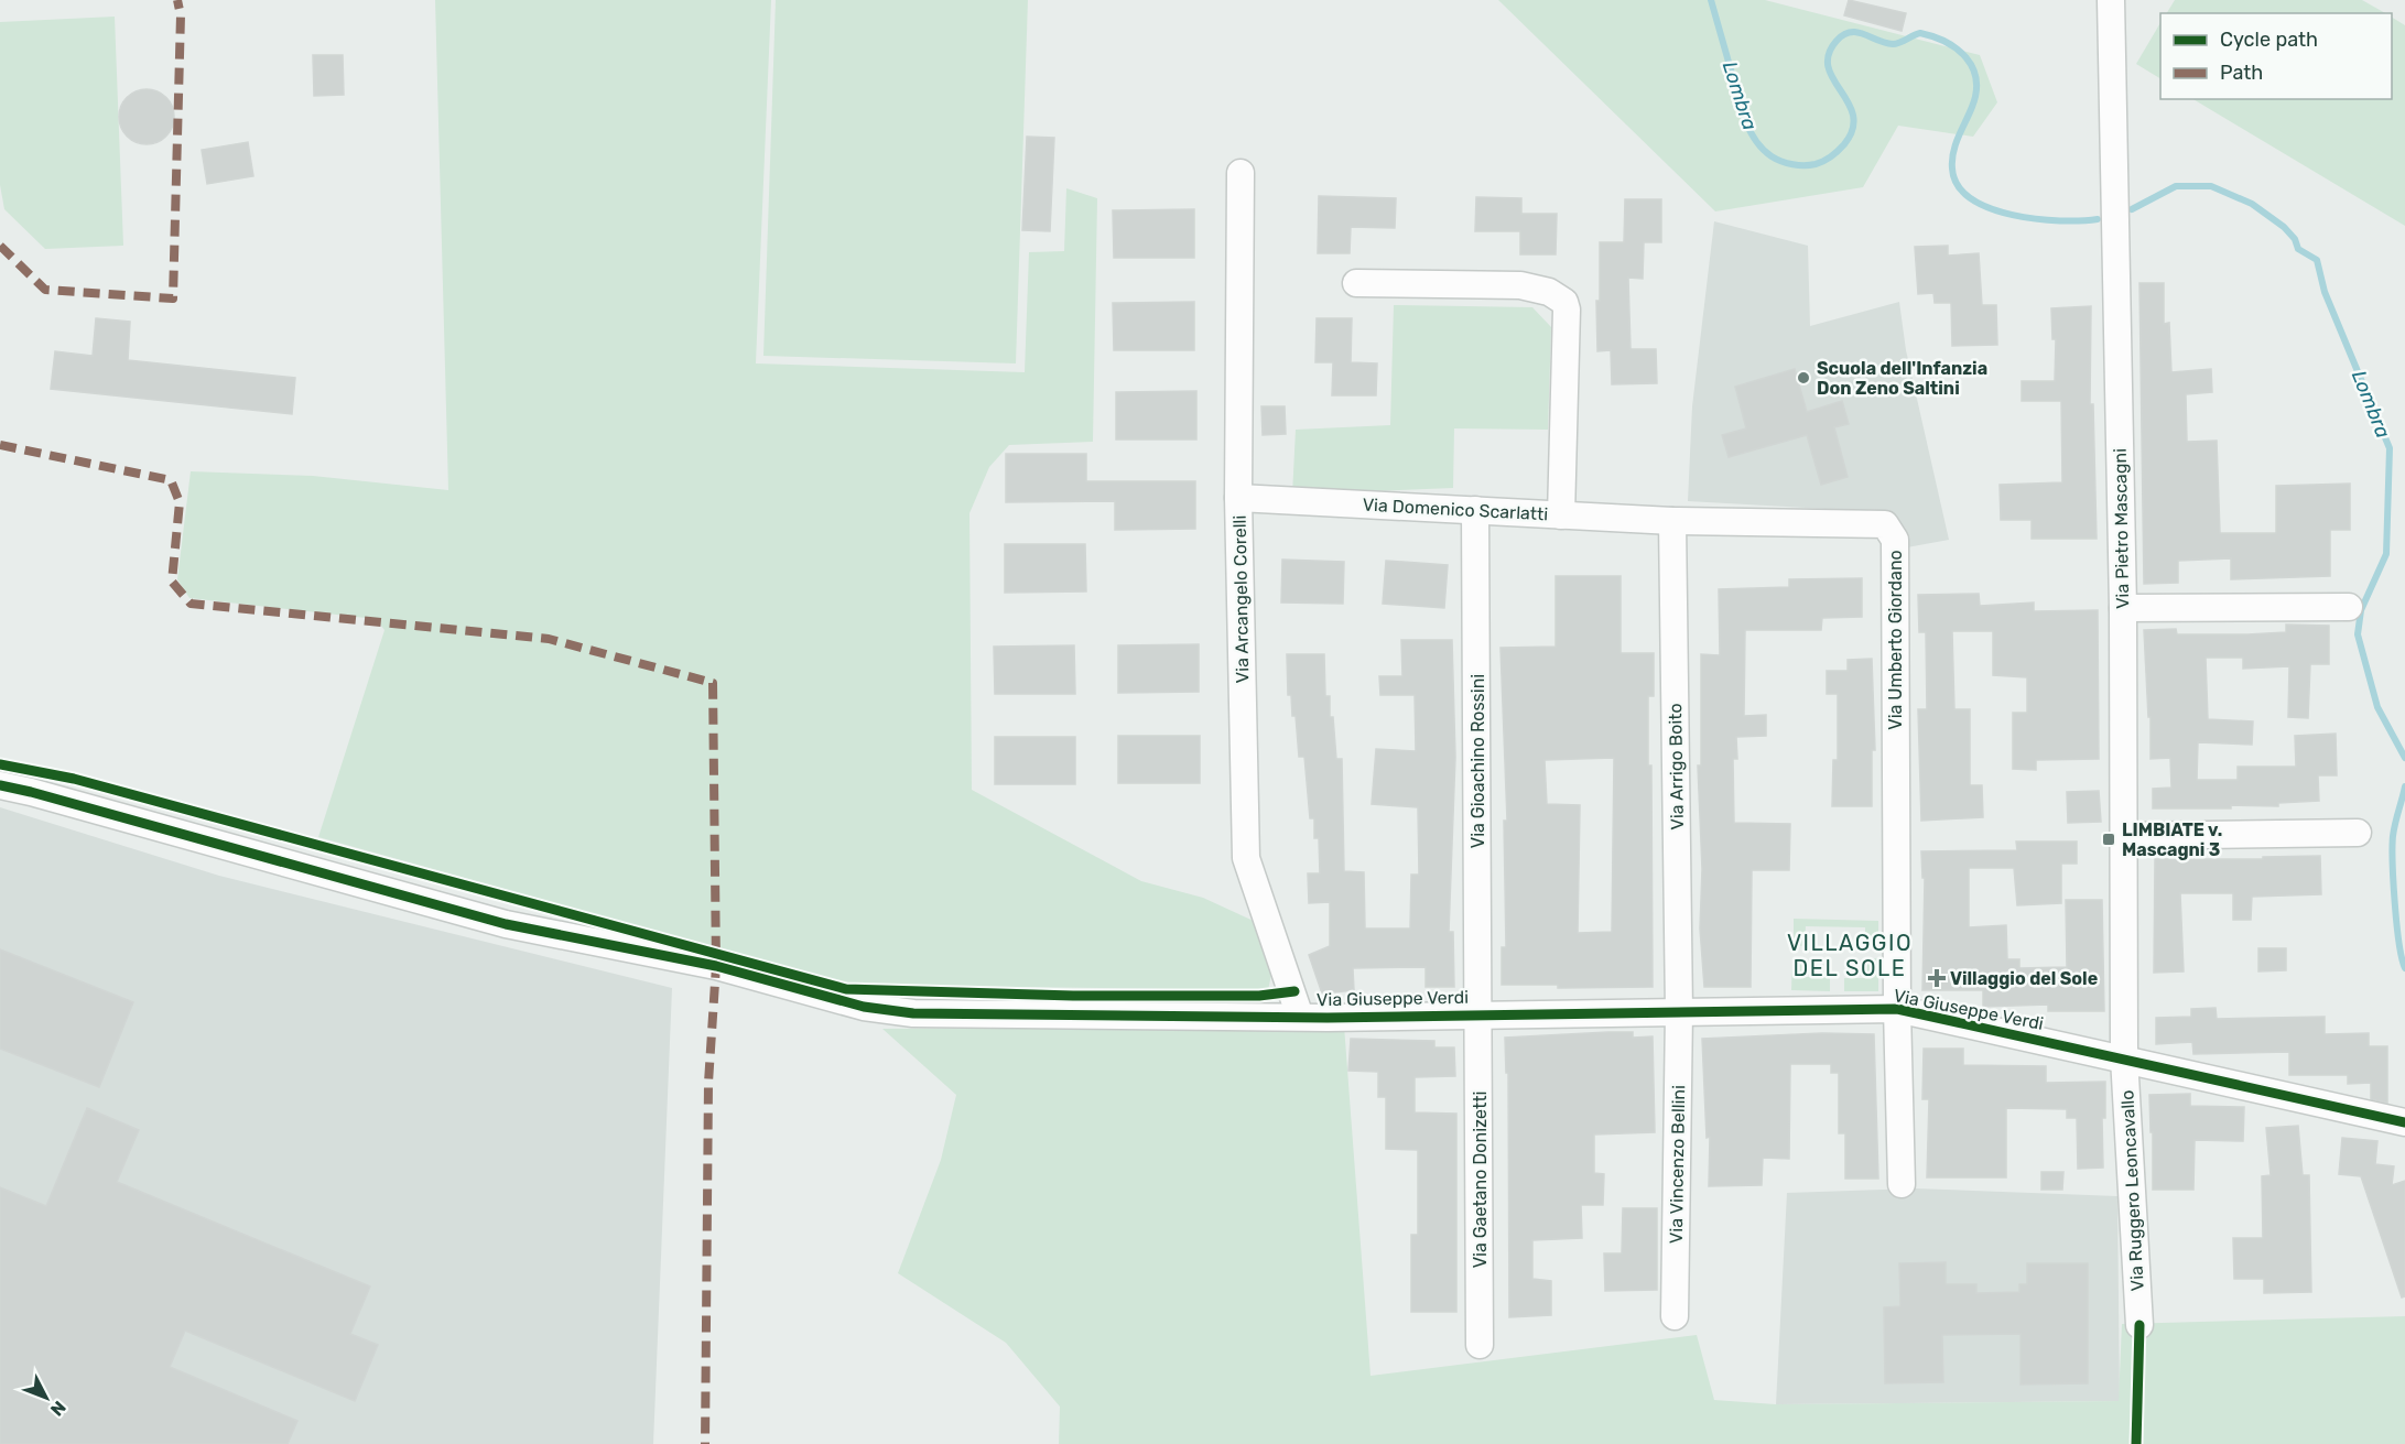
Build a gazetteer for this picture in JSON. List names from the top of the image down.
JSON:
{
  "streets": {
    "street": [
      "Via Domenico Scarlatti",
      "Via Pietro Mascagni",
      "Via Arcangelo Corelli",
      "Via Umberto Giordano",
      "Via Gioachino Rossini",
      "Via Arrigo Boito",
      "Via Giuseppe Verdi",
      "Via Vincenzo Bellini",
      "Via Gaetano Donizetti",
      "Via Ruggero Leoncavallo"
    ]
  },
  "crossings": [
    ["Via Domenico Scarlatti", "Via Arcangelo Corelli"],
    ["Via Domenico Scarlatti", "Via Umberto Giordano"],
    ["Via Domenico Scarlatti", "Via Gioachino Rossini"],
    ["Via Domenico Scarlatti", "Via Arrigo Boito"],
    ["Via Pietro Mascagni", "Via Giuseppe Verdi"],
    ["Via Pietro Mascagni", "Via Ruggero Leoncavallo"],
    ["Via Arcangelo Corelli", "Via Giuseppe Verdi"],
    ["Via Umberto Giordano", "Via Arrigo Boito"],
    ["Via Umberto Giordano", "Via Giuseppe Verdi"],
    ["Via Gioachino Rossini", "Via Giuseppe Verdi"],
    ["Via Gioachino Rossini", "Via Gaetano Donizetti"],
    ["Via Arrigo Boito", "Via Giuseppe Verdi"],
    ["Via Arrigo Boito", "Via Vincenzo Bellini"],
    ["Via Giuseppe Verdi", "Via Vincenzo Bellini"],
    ["Via Giuseppe Verdi", "Via Gaetano Donizetti"],
    ["Via Giuseppe Verdi", "Via Ruggero Leoncavallo"]
  ],
  "districts": ["VILLAGGIO DEL SOLE"],
  "water": ["Lombra"],
  "places": {
    "other": ["Scuola dell'Infanzia Don Zeno Saltini"],
    "transit": ["LIMBIATE v. Mascagni 3"],
    "health": ["Villaggio del Sole"]
  },
  "legend": ["Cycle path", "Path"],
  "north": "bottom right"
}
